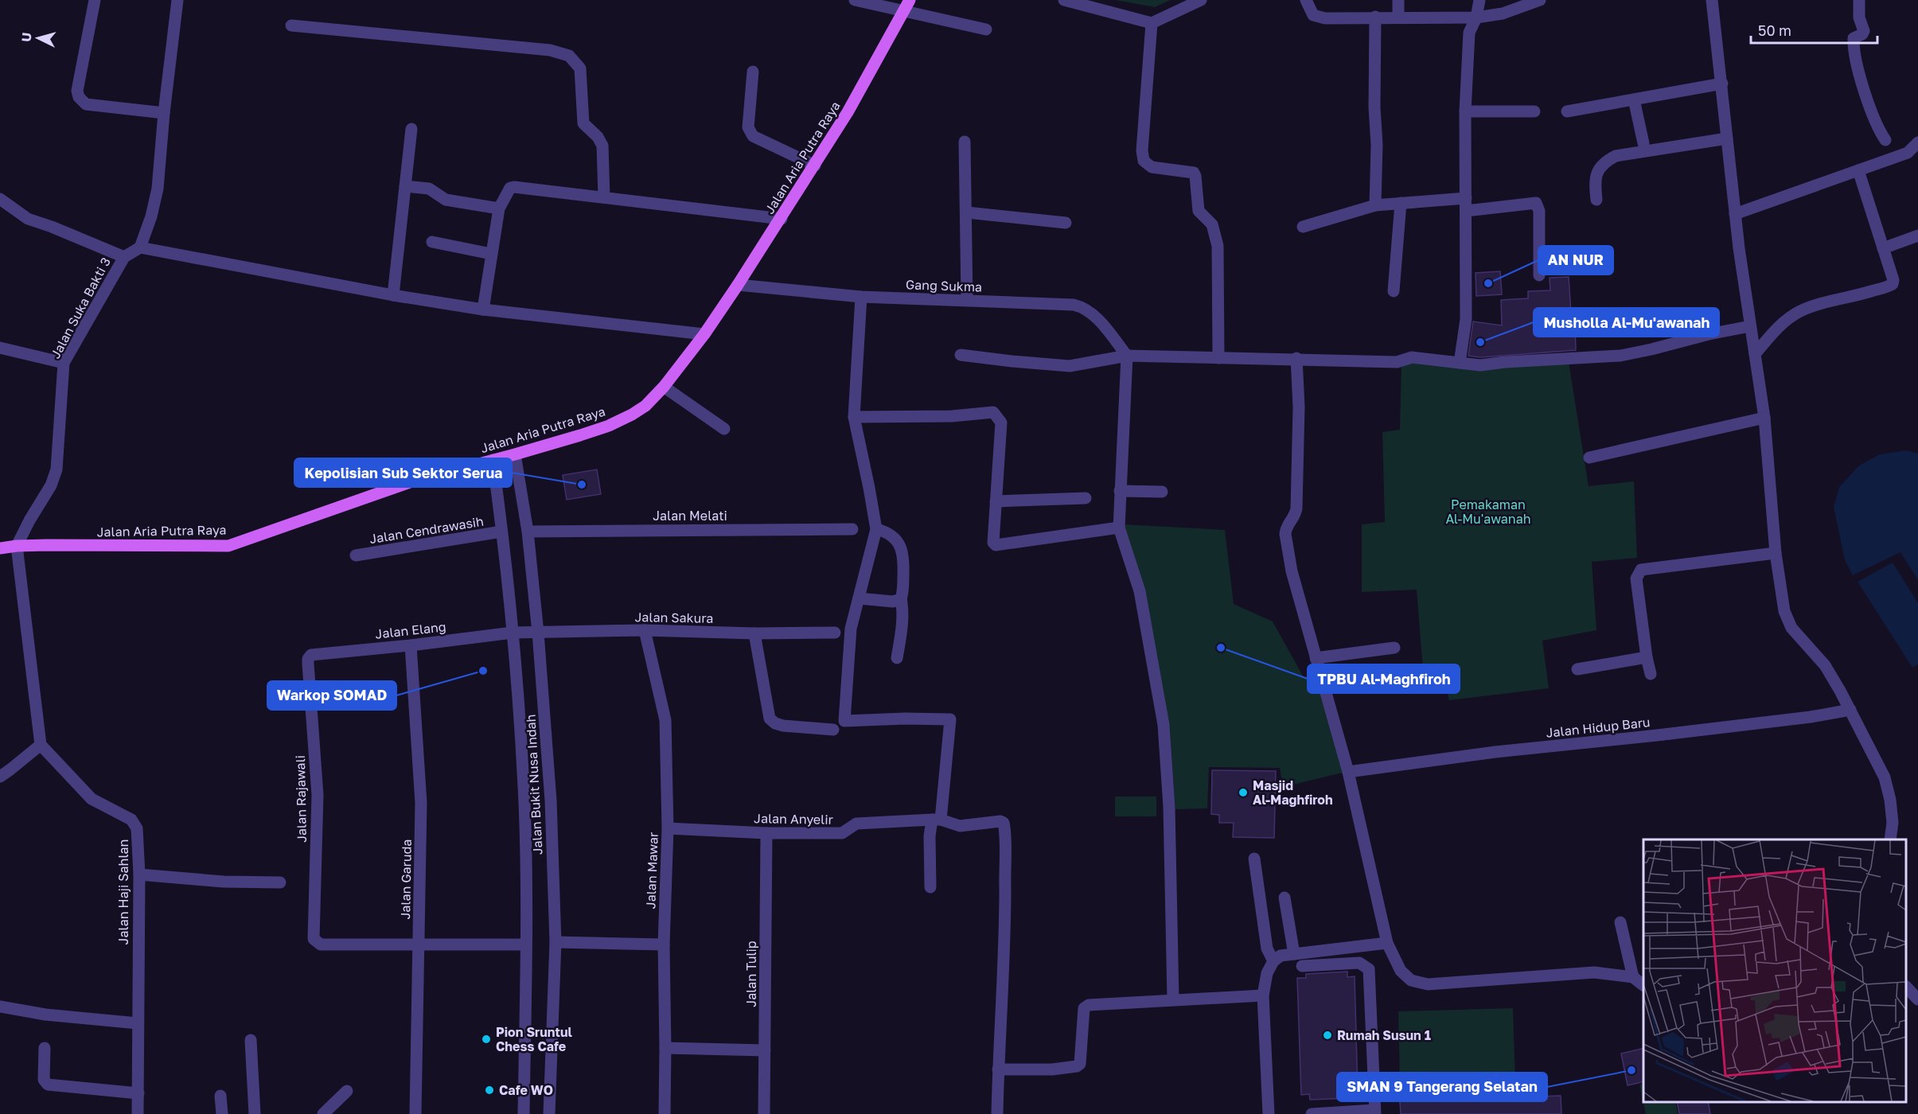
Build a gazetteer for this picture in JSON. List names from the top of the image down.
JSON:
{
  "streets": {
    "main road": ["Jalan Aria Putra Raya"],
    "street": [
      "Gang Sukma",
      "Jalan Suka Bakti 3",
      "Jalan Melati",
      "Jalan Cendrawasih",
      "Jalan Sakura",
      "Jalan Elang",
      "Jalan Hidup Baru",
      "Jalan Bukit Nusa Indah",
      "Jalan Rajawali",
      "Jalan Anyelir",
      "Jalan Mawar",
      "Jalan Garuda",
      "Jalan Haji Sahlan",
      "Jalan Tulip"
    ]
  },
  "crossings": [
    ["Jalan Aria Putra Raya", "Gang Sukma"],
    ["Jalan Aria Putra Raya", "Jalan Suka Bakti 3"],
    ["Jalan Aria Putra Raya", "Jalan Bukit Nusa Indah"],
    ["Jalan Melati", "Jalan Bukit Nusa Indah"],
    ["Jalan Cendrawasih", "Jalan Bukit Nusa Indah"],
    ["Jalan Sakura", "Jalan Elang"],
    ["Jalan Sakura", "Jalan Bukit Nusa Indah"],
    ["Jalan Sakura", "Jalan Mawar"],
    ["Jalan Elang", "Jalan Bukit Nusa Indah"],
    ["Jalan Elang", "Jalan Rajawali"],
    ["Jalan Elang", "Jalan Garuda"],
    ["Jalan Rajawali", "Jalan Garuda"],
    ["Jalan Anyelir", "Jalan Mawar"],
    ["Jalan Anyelir", "Jalan Tulip"]
  ],
  "parks": ["Pemakaman Al-Mu'awanah"],
  "places": [
    "AN NUR",
    "Musholla Al-Mu'awanah",
    "Kepolisian Sub Sektor Serua",
    "TPBU Al-Maghfiroh",
    "Warkop SOMAD",
    "Masjid Al-Maghfiroh",
    "Rumah Susun 1",
    "Pion Sruntul Chess Cafe",
    "SMAN 9 Tangerang Selatan",
    "Cafe WO"
  ],
  "scale_bar": "50 m",
  "north": "left"
}
